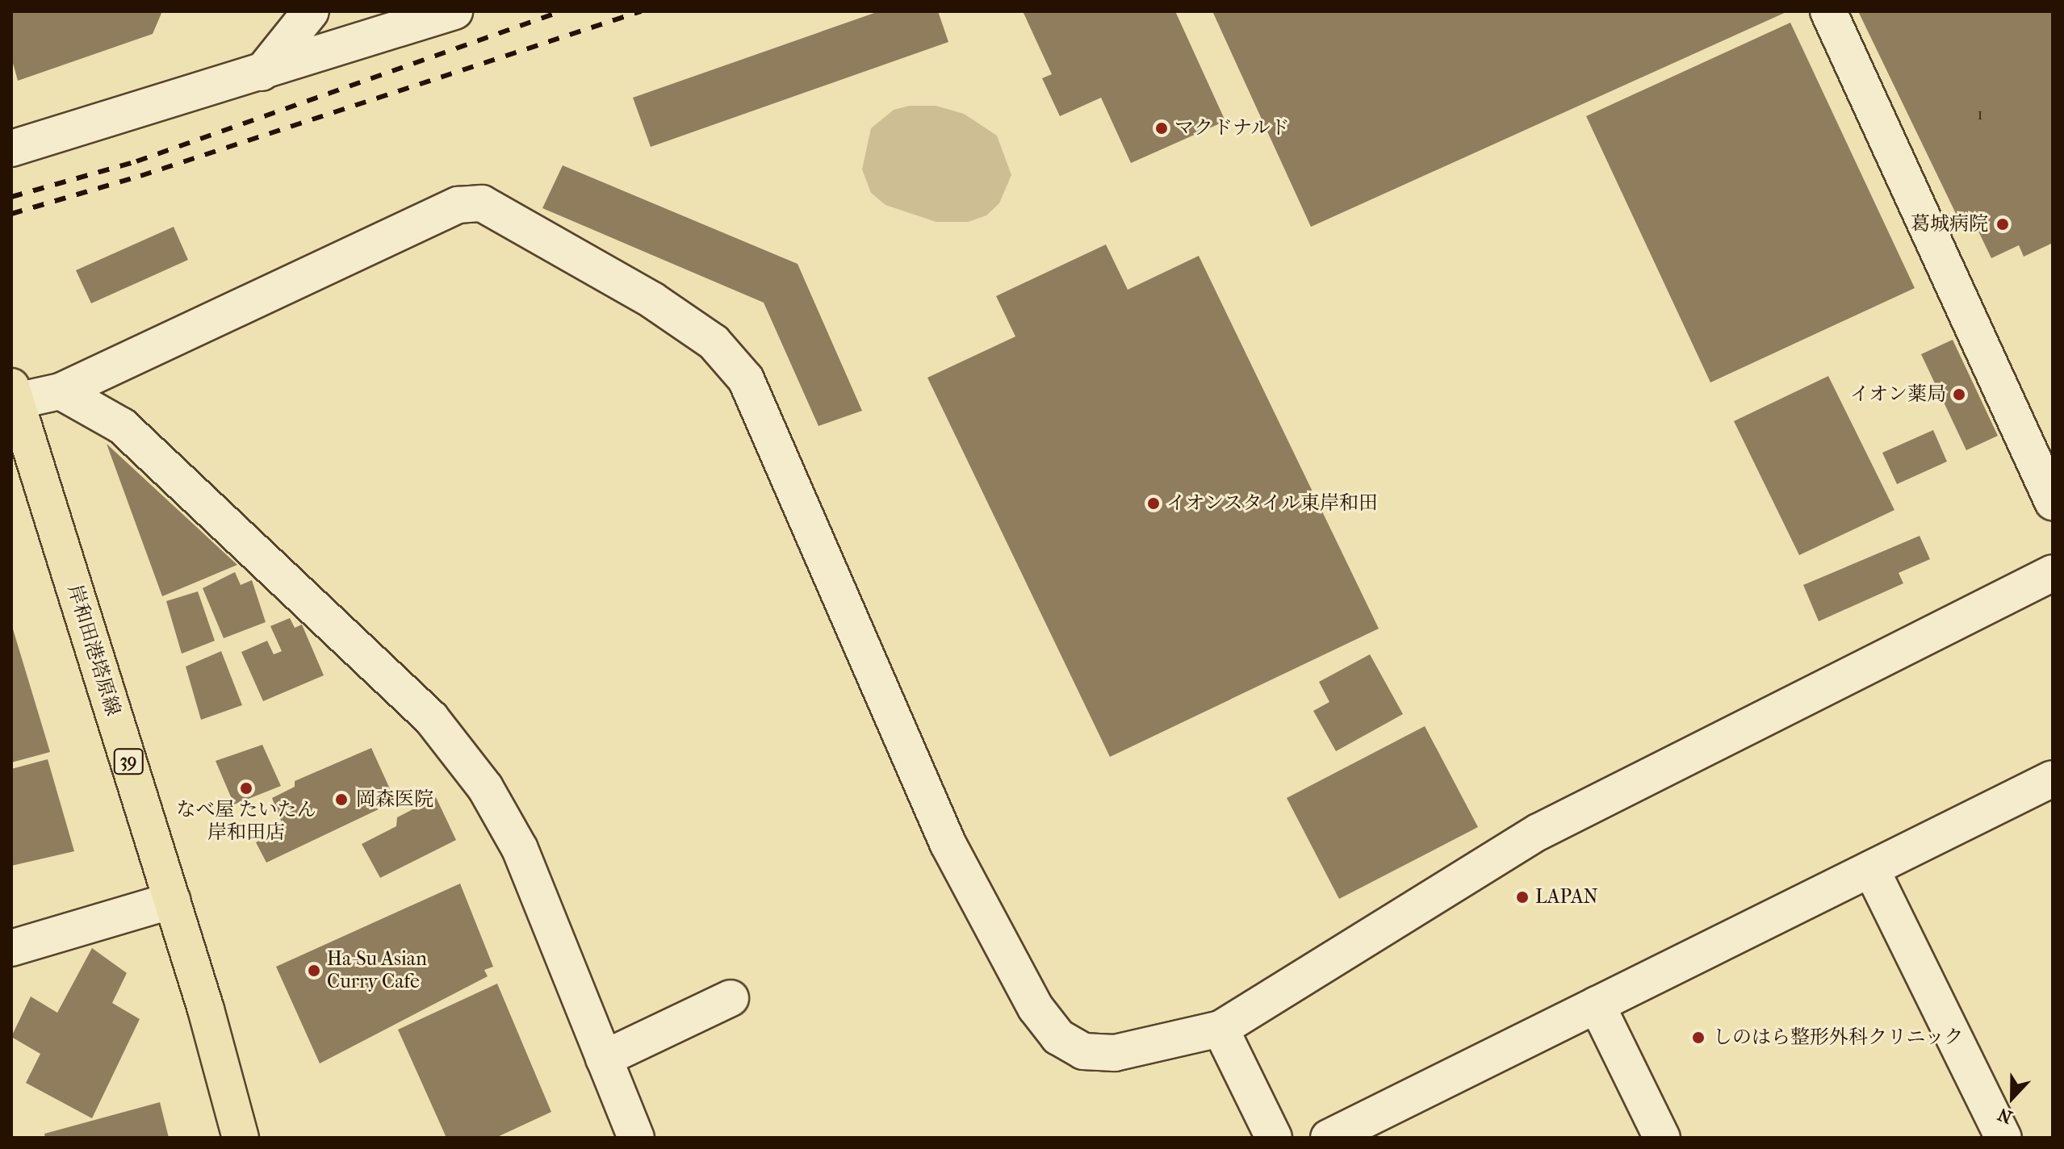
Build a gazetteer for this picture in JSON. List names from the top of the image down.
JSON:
{
  "streets": {
    "main road": ["岸和田港塔原線", "39"]
  },
  "places": [
    "マクドナルド",
    "葛城病院",
    "イオン薬局",
    "イオンスタイル東岸和田",
    "なべ屋 たいたん 岸和田店",
    "岡森医院",
    "LAPAN",
    "Ha-Su Asian Curry Cafe",
    "しのはら整形外科クリニック"
  ],
  "house_numbers": ["1"],
  "north": "bottom"
}
